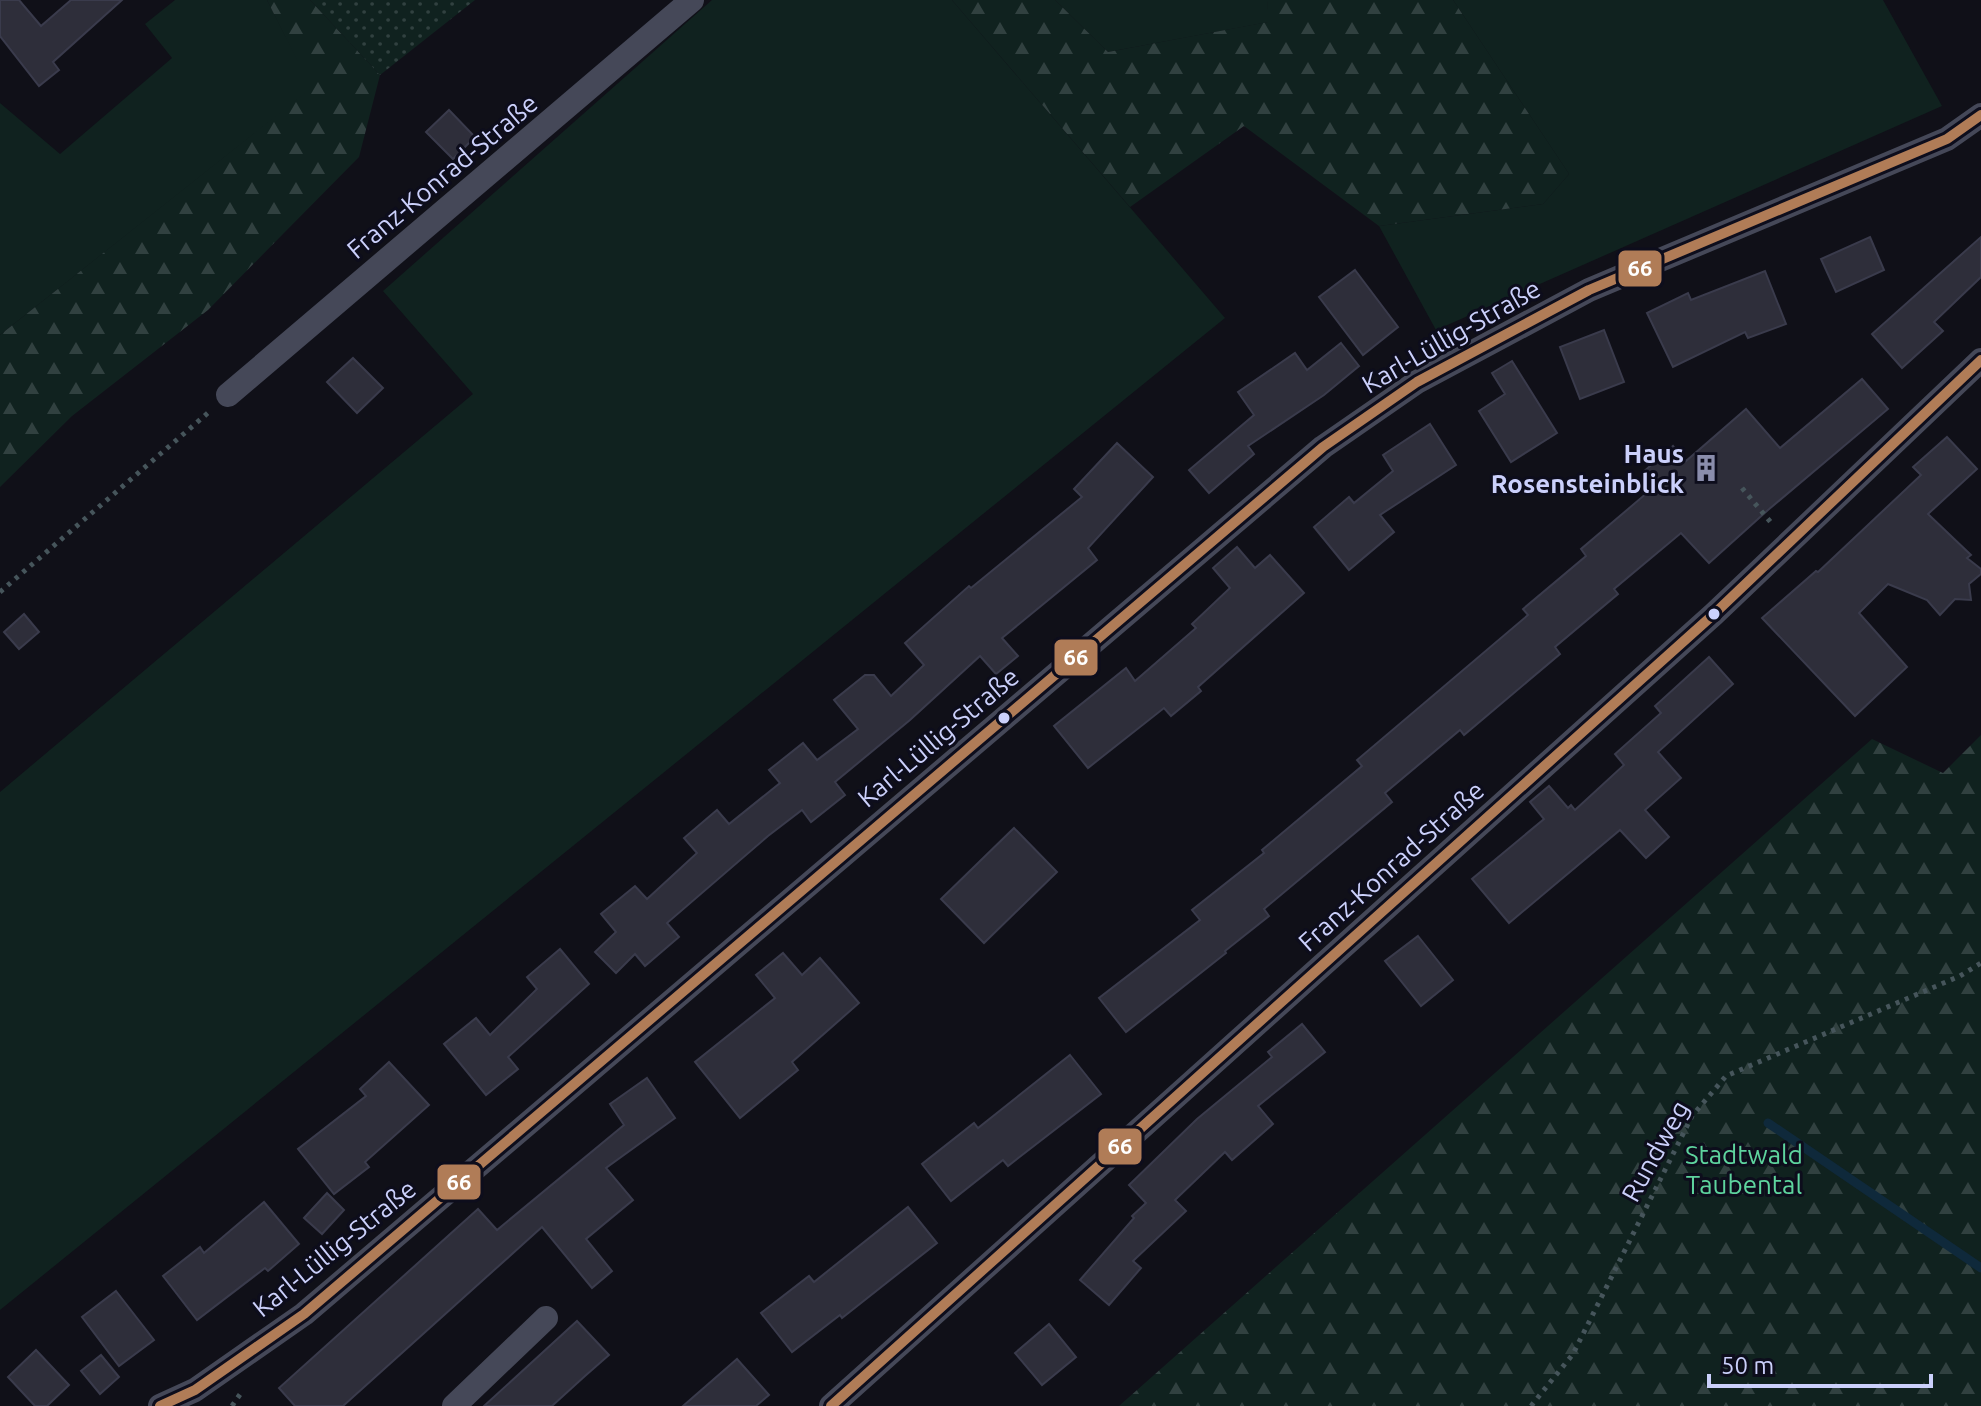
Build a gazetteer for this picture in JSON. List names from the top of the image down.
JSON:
{
  "streets": {
    "street": ["Franz-Konrad-Straße", "Karl-Lüllig-Straße"],
    "path": ["Rundweg"]
  },
  "parks": ["Stadtwald Taubental"],
  "places": {
    "building": ["Haus Rosensteinblick"]
  },
  "lines": ["transit line 66"],
  "scale_bar": "50 m"
}
